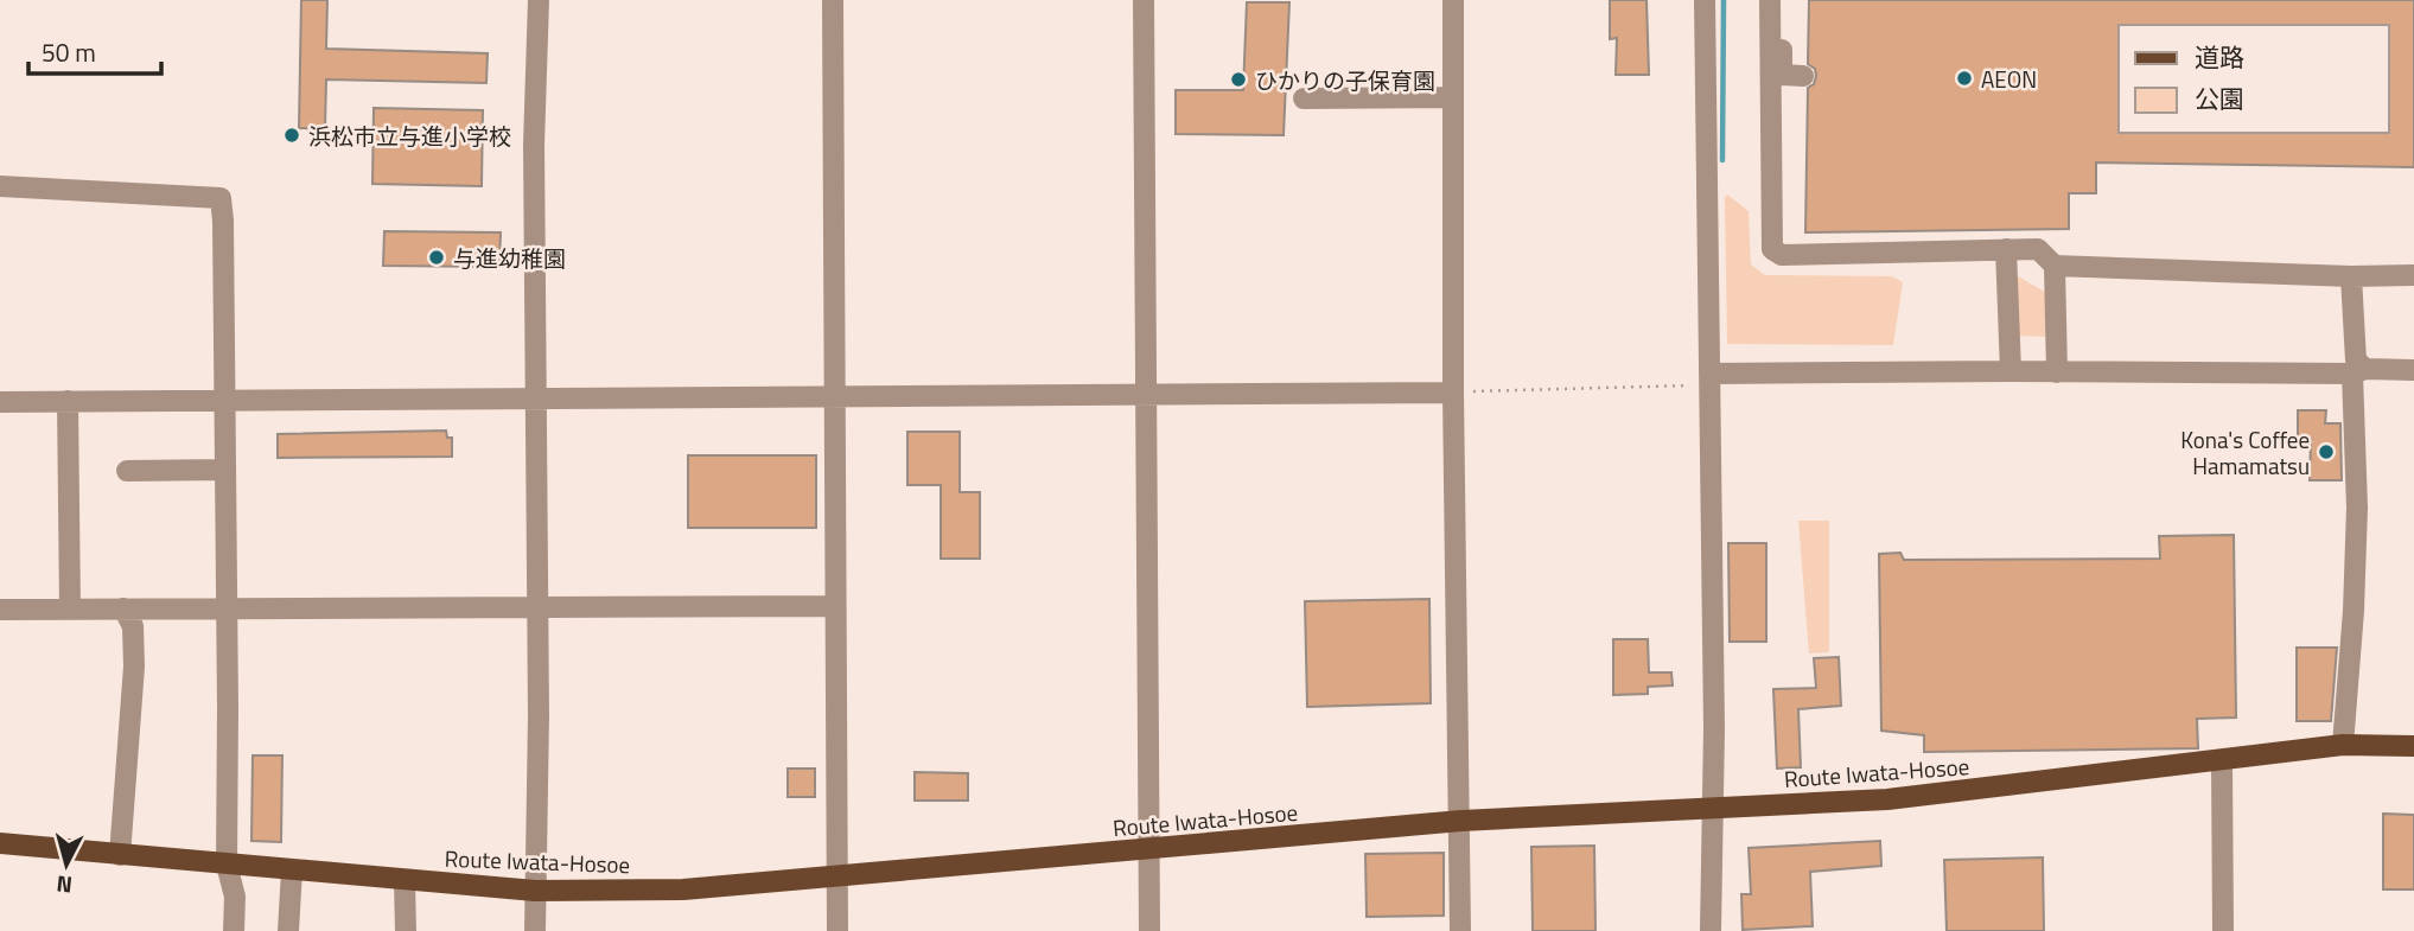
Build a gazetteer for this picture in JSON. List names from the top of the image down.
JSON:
{
  "streets": {
    "main road": ["Route Iwata-Hosoe"]
  },
  "places": [
    "AEON",
    "ひかりの子保育園",
    "浜松市立与進小学校",
    "与進幼稚園",
    "Kona's Coffee Hamamatsu"
  ],
  "legend": ["道路", "公園"],
  "scale_bar": "50 m",
  "north": "bottom"
}
